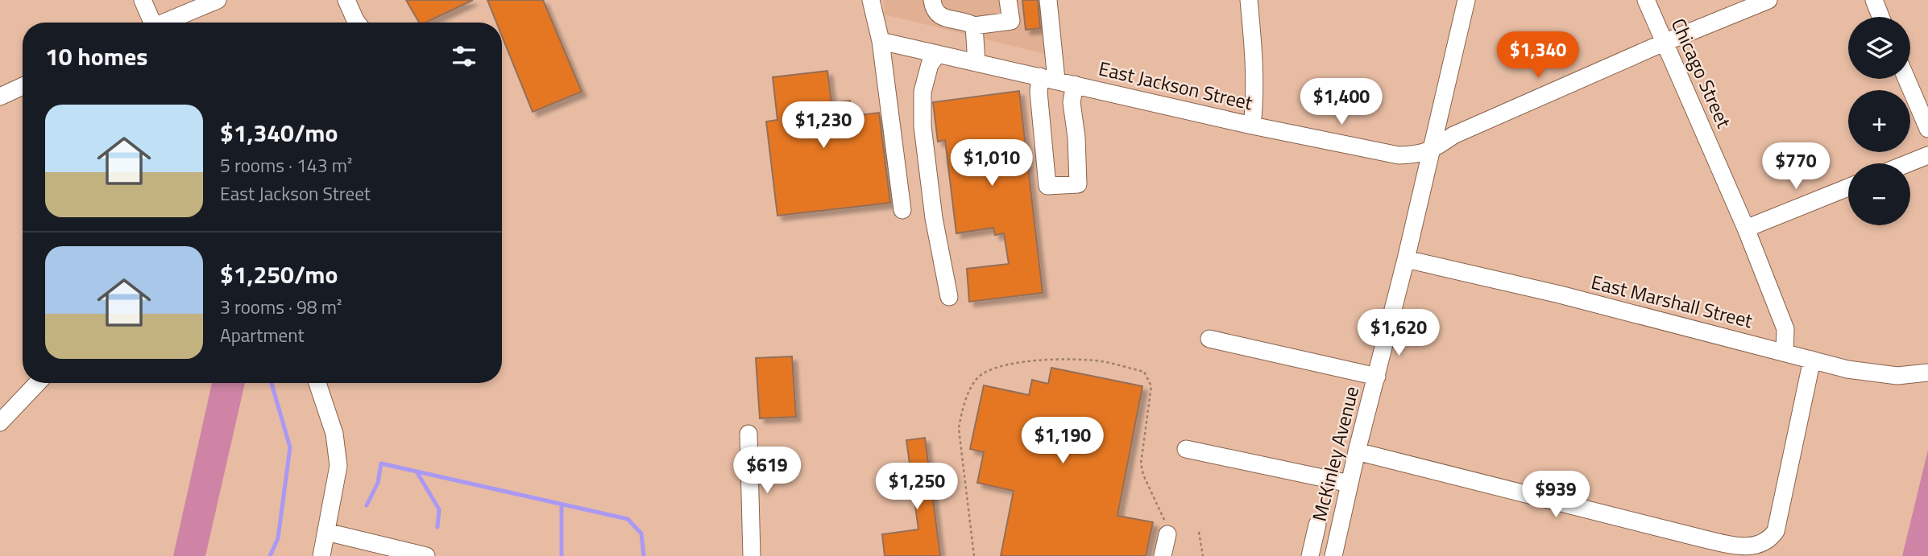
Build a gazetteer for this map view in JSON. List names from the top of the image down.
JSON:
{
  "streets": {
    "street": [
      "Chicago Street",
      "East Jackson Street",
      "East Marshall Street",
      "McKinley Avenue"
    ]
  },
  "crossings": [
    ["Chicago Street", "East Jackson Street"],
    ["Chicago Street", "East Marshall Street"],
    ["East Jackson Street", "McKinley Avenue"],
    ["East Marshall Street", "McKinley Avenue"]
  ],
  "page": {
    "map_buttons": ["+", "−"],
    "heading": "10 homes",
    "price": [
      "$1,340",
      "$1,400",
      "$1,230",
      "$1,010",
      "$770",
      "$1,620",
      "$1,190",
      "$619",
      "$1,250",
      "$939"
    ],
    "list": [
      {
        "name": "$1,340/mo",
        "note": "5 rooms · 143 m² · East Jackson Street"
      },
      {
        "name": "$1,250/mo",
        "note": "3 rooms · 98 m² · Apartment"
      }
    ]
  }
}
